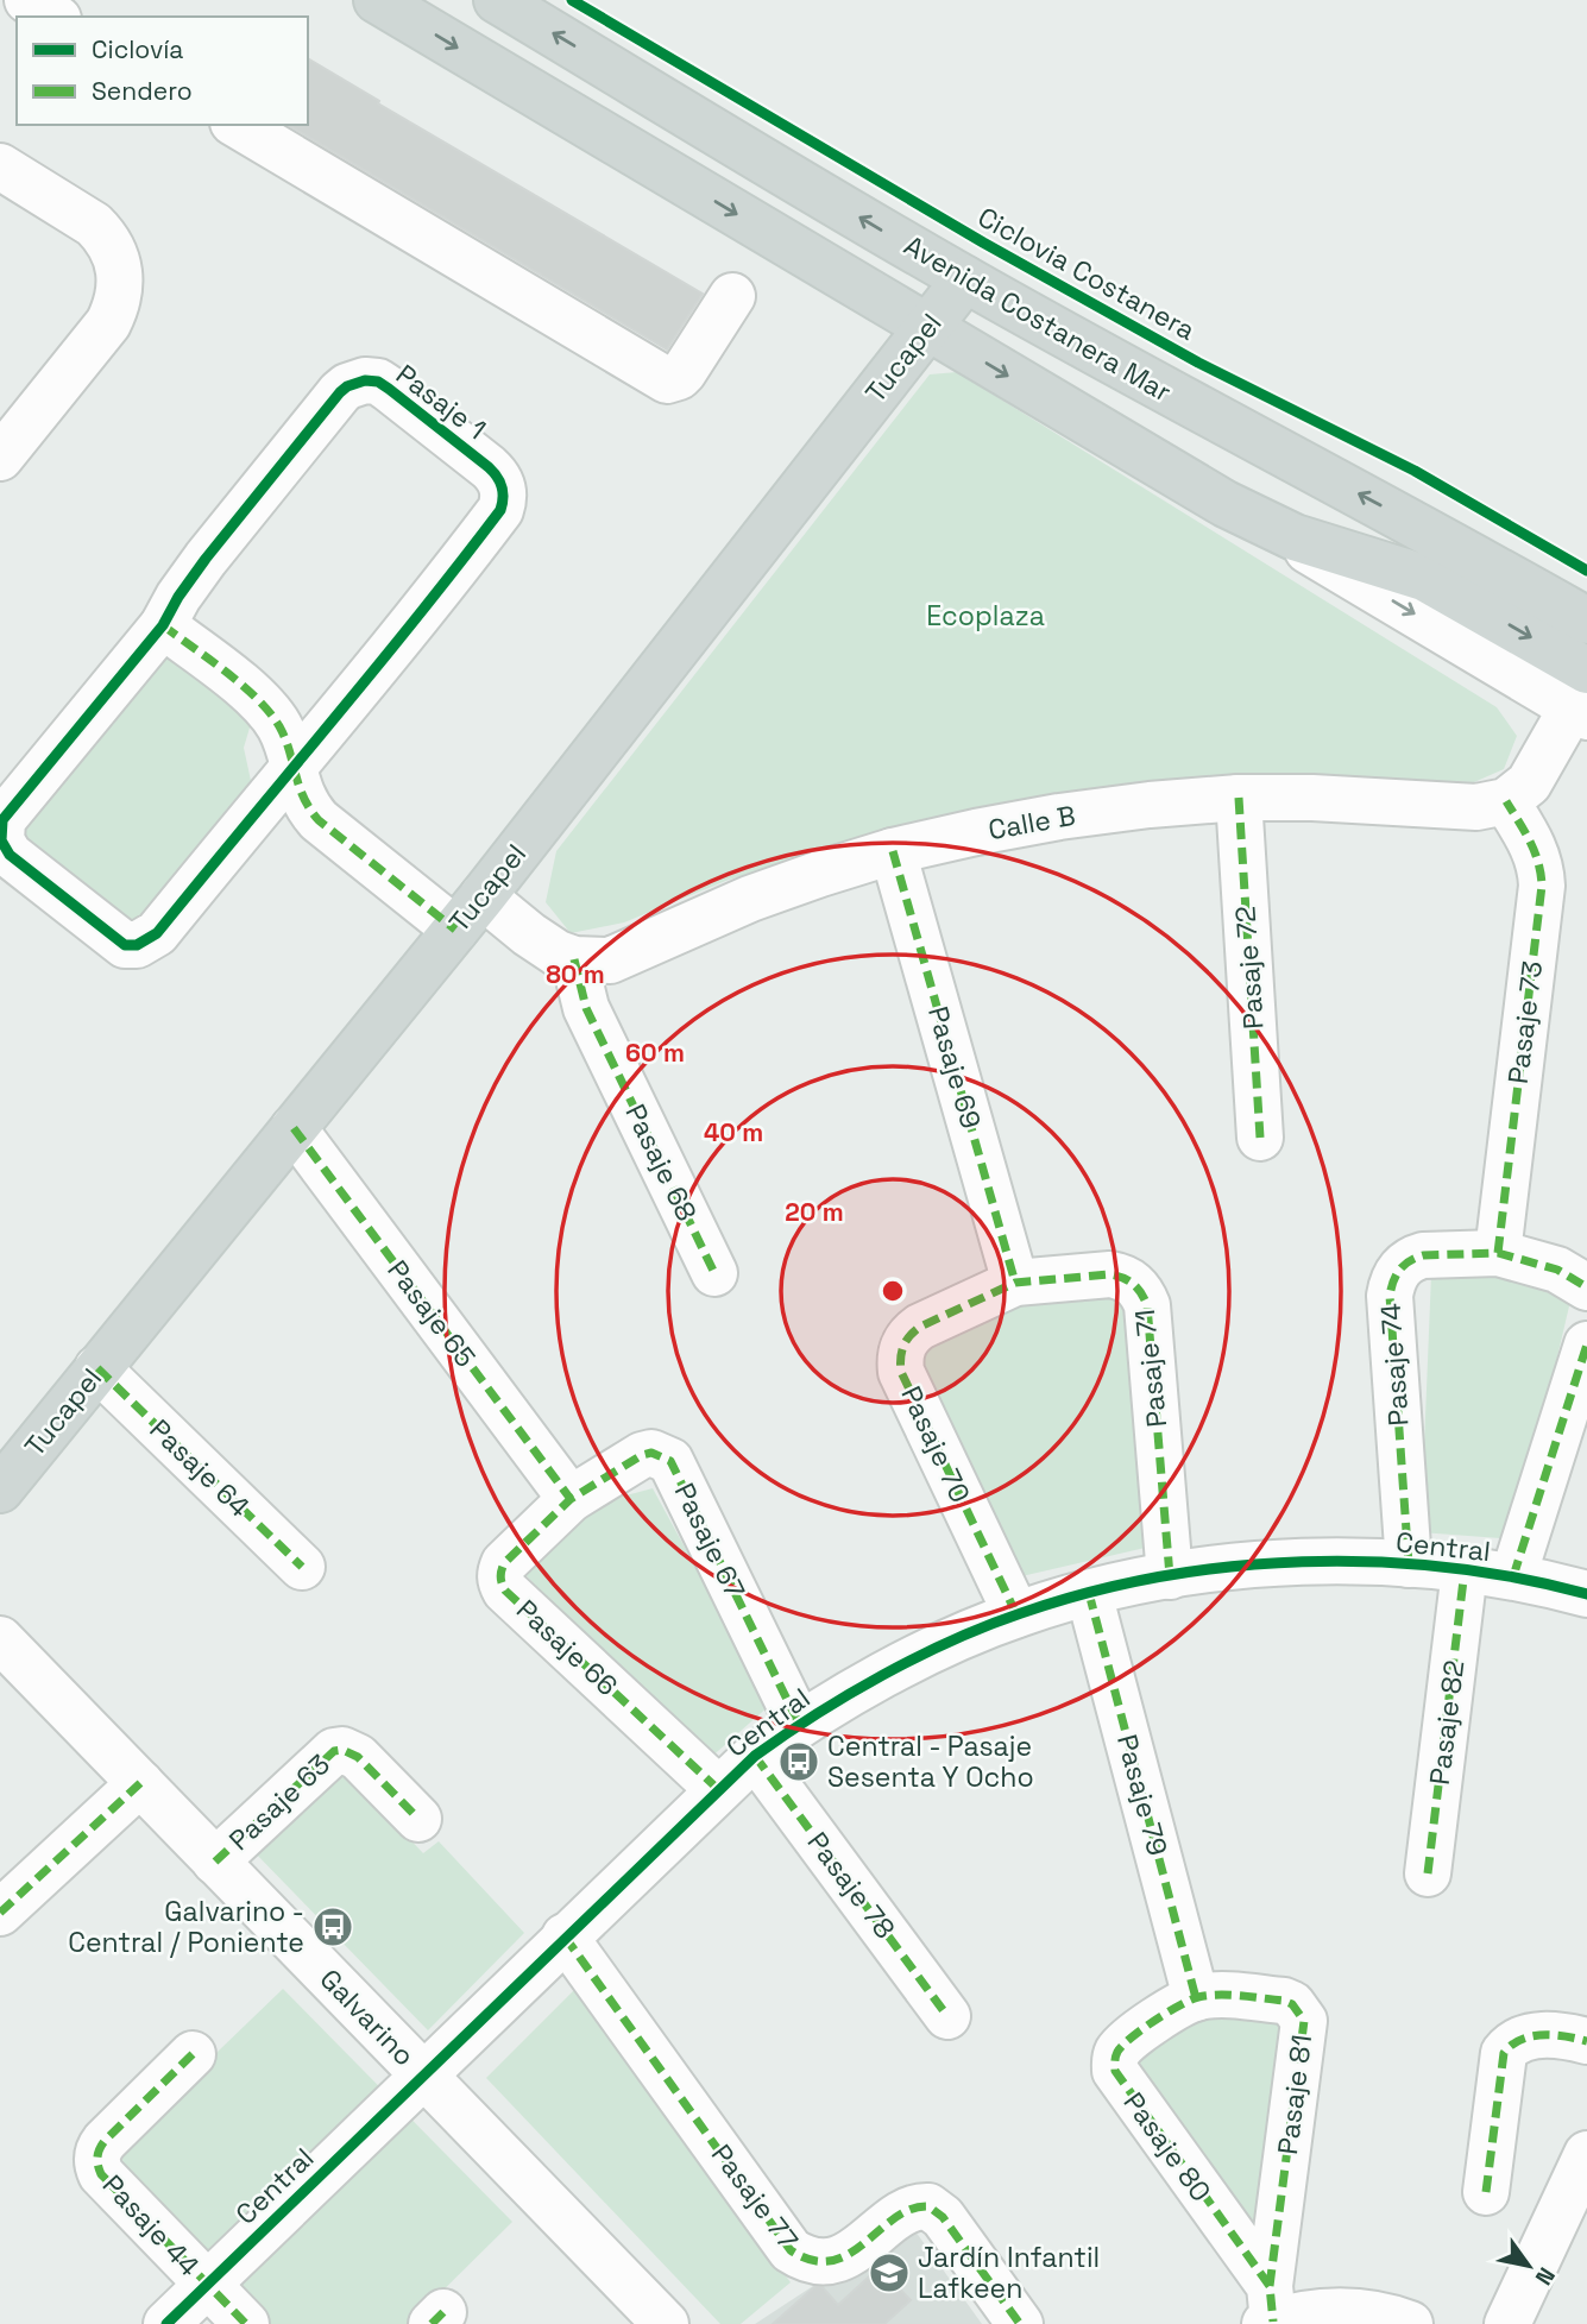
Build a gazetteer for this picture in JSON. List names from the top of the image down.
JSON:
{
  "streets": {
    "main road": ["Avenida Costanera Mar", "Tucapel"],
    "street": [
      "Pasaje 1",
      "Calle B",
      "Pasaje 72",
      "Pasaje 73",
      "Pasaje 69",
      "Pasaje 68",
      "Pasaje 65",
      "Pasaje 74",
      "Pasaje 71",
      "Pasaje 70",
      "Pasaje 64",
      "Pasaje 67",
      "Central",
      "Pasaje 66",
      "Pasaje 82",
      "Pasaje 79",
      "Pasaje 63",
      "Pasaje 78",
      "Galvarino",
      "Pasaje 81",
      "Pasaje 80",
      "Pasaje 77",
      "Pasaje 44"
    ],
    "cycle path": ["Ciclovia Costanera"]
  },
  "crossings": [
    ["Avenida Costanera Mar", "Tucapel"],
    ["Tucapel", "Calle B"],
    ["Tucapel", "Pasaje 65"],
    ["Tucapel", "Pasaje 64"],
    ["Pasaje 1", "Calle B"],
    ["Calle B", "Pasaje 72"],
    ["Calle B", "Pasaje 73"],
    ["Calle B", "Pasaje 69"],
    ["Calle B", "Pasaje 68"],
    ["Pasaje 73", "Pasaje 74"],
    ["Pasaje 69", "Pasaje 71"],
    ["Pasaje 69", "Pasaje 70"],
    ["Pasaje 65", "Pasaje 67"],
    ["Pasaje 65", "Pasaje 66"],
    ["Pasaje 74", "Central"],
    ["Pasaje 71", "Pasaje 70"],
    ["Pasaje 71", "Central"],
    ["Pasaje 70", "Central"],
    ["Pasaje 67", "Central"],
    ["Pasaje 67", "Pasaje 66"],
    ["Central", "Pasaje 66"],
    ["Central", "Pasaje 82"],
    ["Central", "Pasaje 79"],
    ["Central", "Pasaje 78"],
    ["Central", "Galvarino"],
    ["Central", "Pasaje 77"],
    ["Central", "Pasaje 44"],
    ["Pasaje 79", "Pasaje 81"],
    ["Pasaje 79", "Pasaje 80"],
    ["Pasaje 63", "Galvarino"],
    ["Pasaje 81", "Pasaje 80"]
  ],
  "parks": ["Ecoplaza"],
  "places": {
    "bus stop": ["Central - Pasaje Sesenta Y Ocho", "Galvarino - Central / Poniente"],
    "school or university": ["Jardín Infantil Lafkeen"]
  },
  "legend": ["Ciclovía", "Sendero"],
  "north": "bottom right",
  "rings": [
    "80 m",
    "60 m",
    "40 m",
    "20 m"
  ]
}
